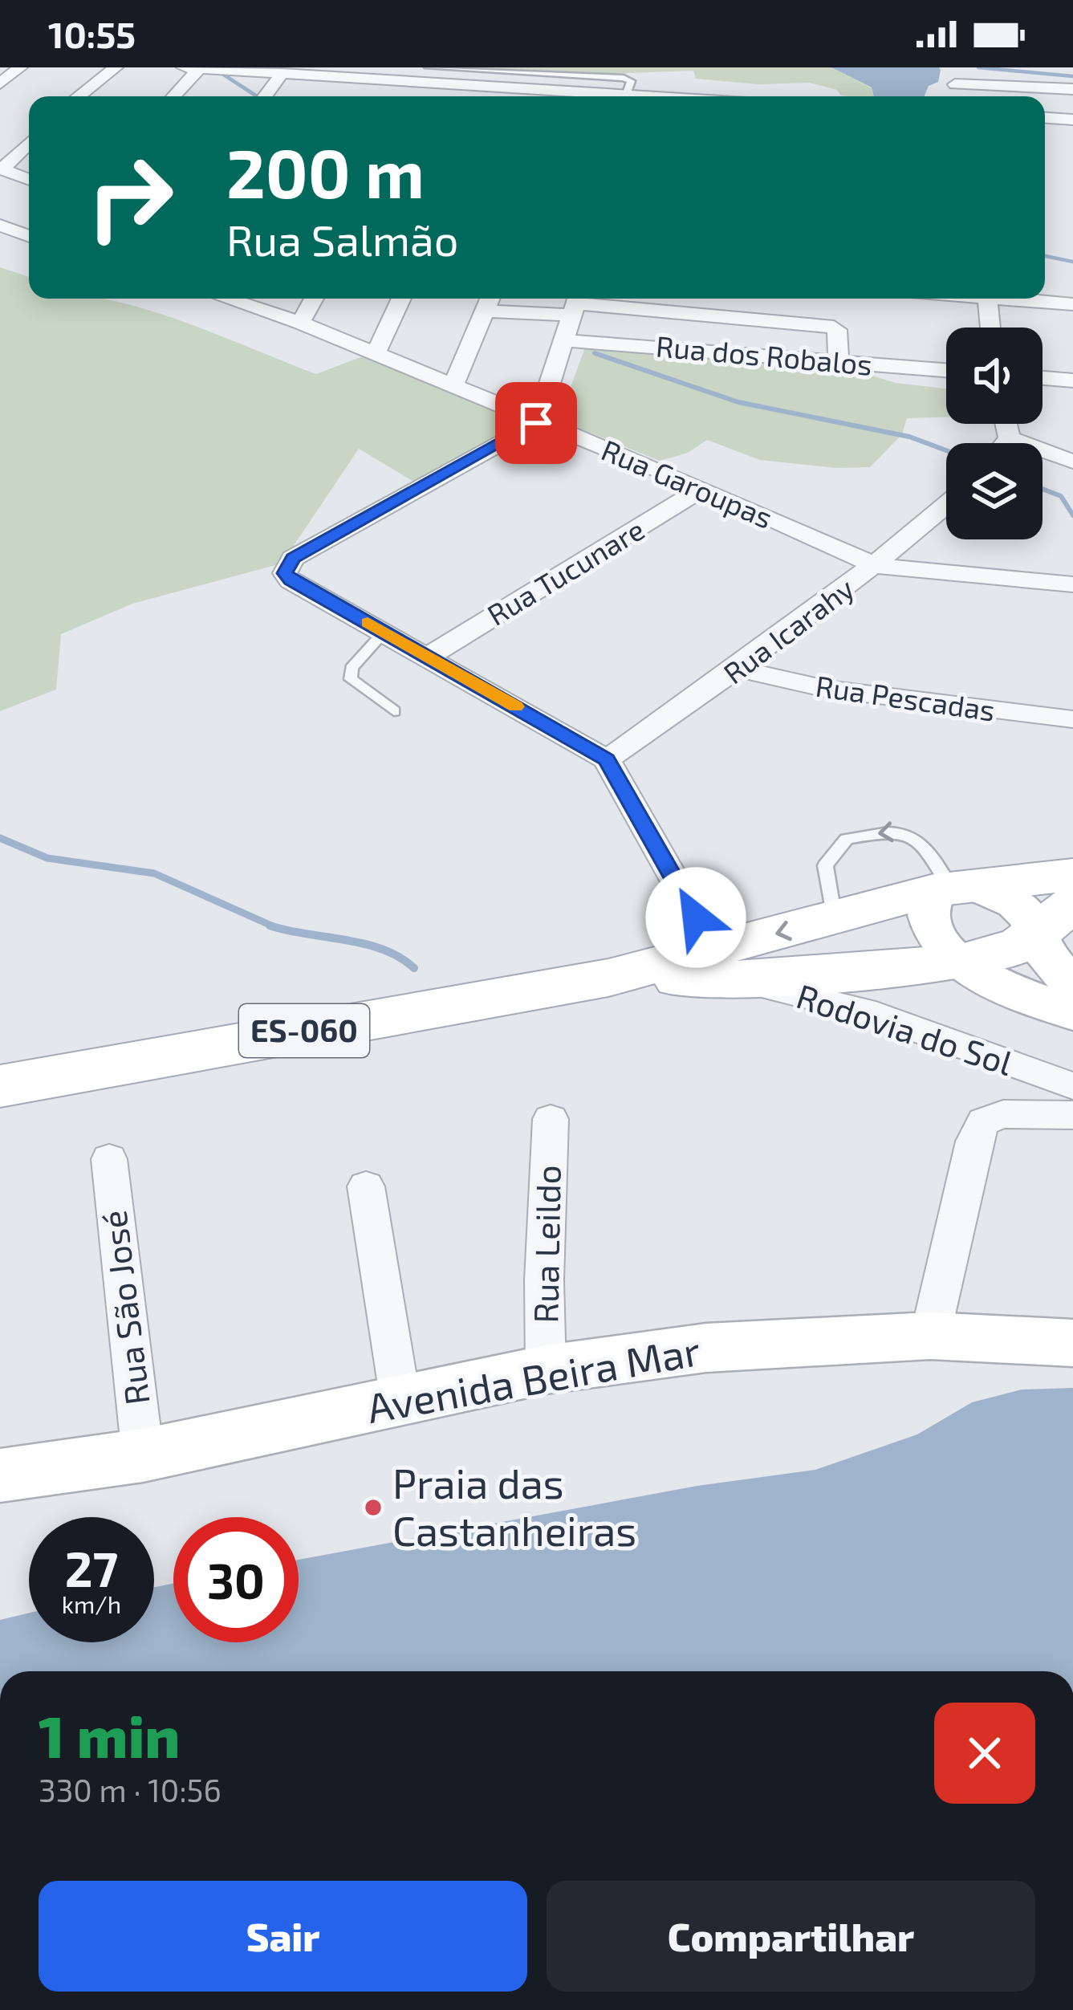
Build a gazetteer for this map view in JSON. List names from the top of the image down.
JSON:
{
  "streets": {
    "main road": ["Rodovia do Sol", "ES-060"],
    "street": [
      "Rua dos Robalos",
      "Rua Garoupas",
      "Rua Tucunare",
      "Rua Icarahy",
      "Rua Pescadas",
      "Rua Leildo",
      "Rua São José",
      "Avenida Beira Mar"
    ]
  },
  "crossings": [
    ["Rua Garoupas", "Rua Tucunare"],
    ["Rua Garoupas", "Rua Icarahy"],
    ["Rua Icarahy", "Rua Pescadas"],
    ["Rua Leildo", "Avenida Beira Mar"],
    ["Rua São José", "Avenida Beira Mar"]
  ],
  "places": ["Praia das Castanheiras"],
  "page": {
    "status": "10:55",
    "turn": ["200 m", "Rua Salmão"],
    "speed": "27 km/h",
    "limit": "30",
    "heading": ["1 min", "330 m · 10:56"],
    "buttons": ["Sair", "Compartilhar"]
  }
}
